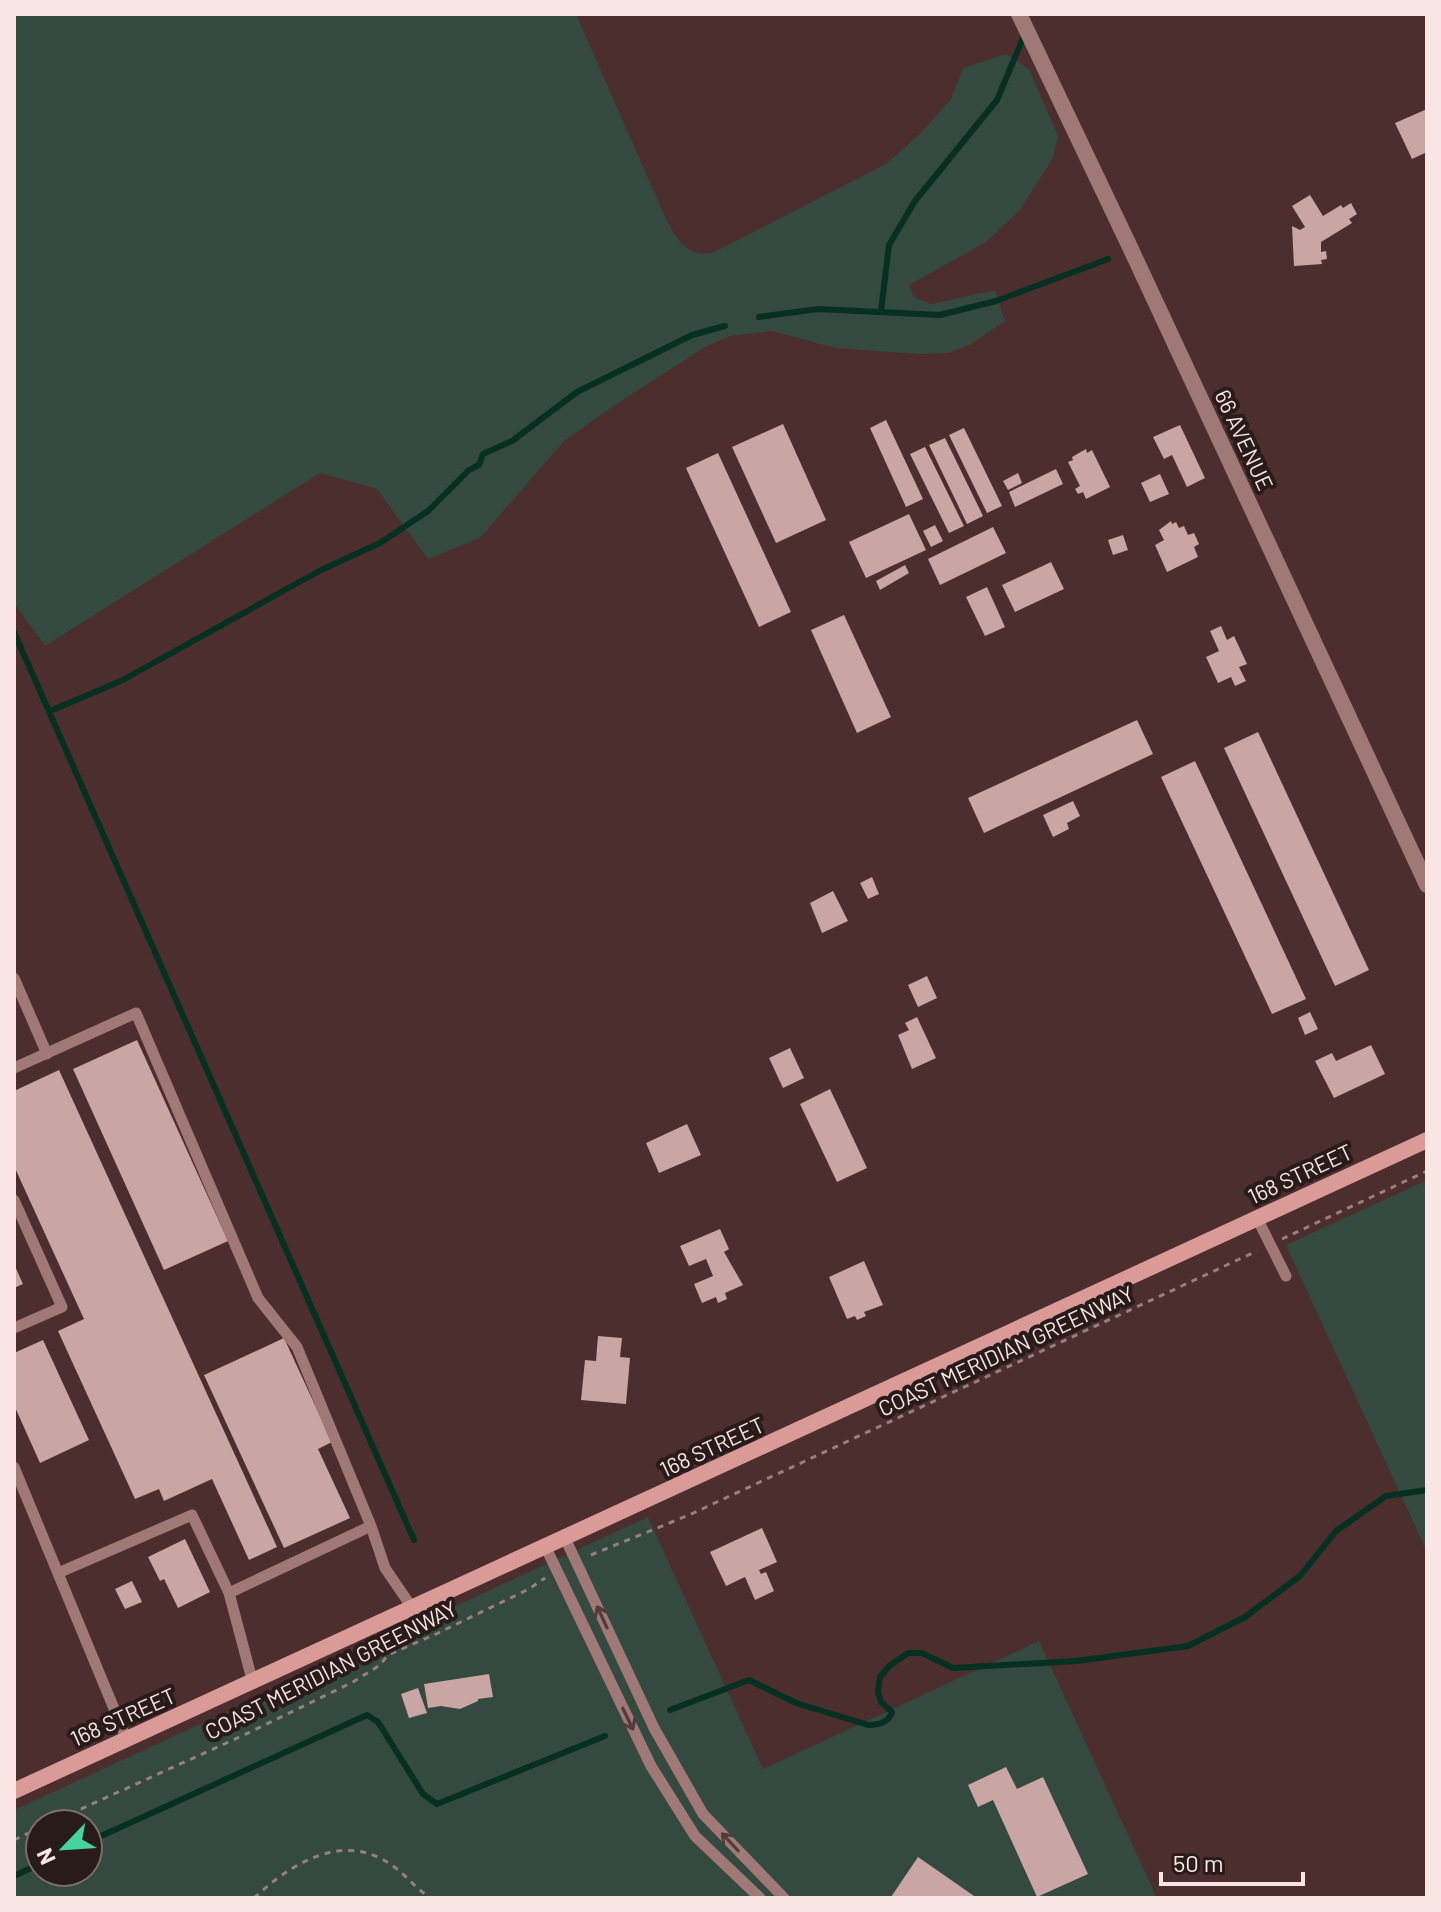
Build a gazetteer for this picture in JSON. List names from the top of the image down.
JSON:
{
  "streets": {
    "main road": ["168 STREET"],
    "street": ["66 AVENUE"],
    "path": ["COAST MERIDIAN GREENWAY"]
  },
  "scale_bar": "50 m",
  "north": "bottom left"
}
